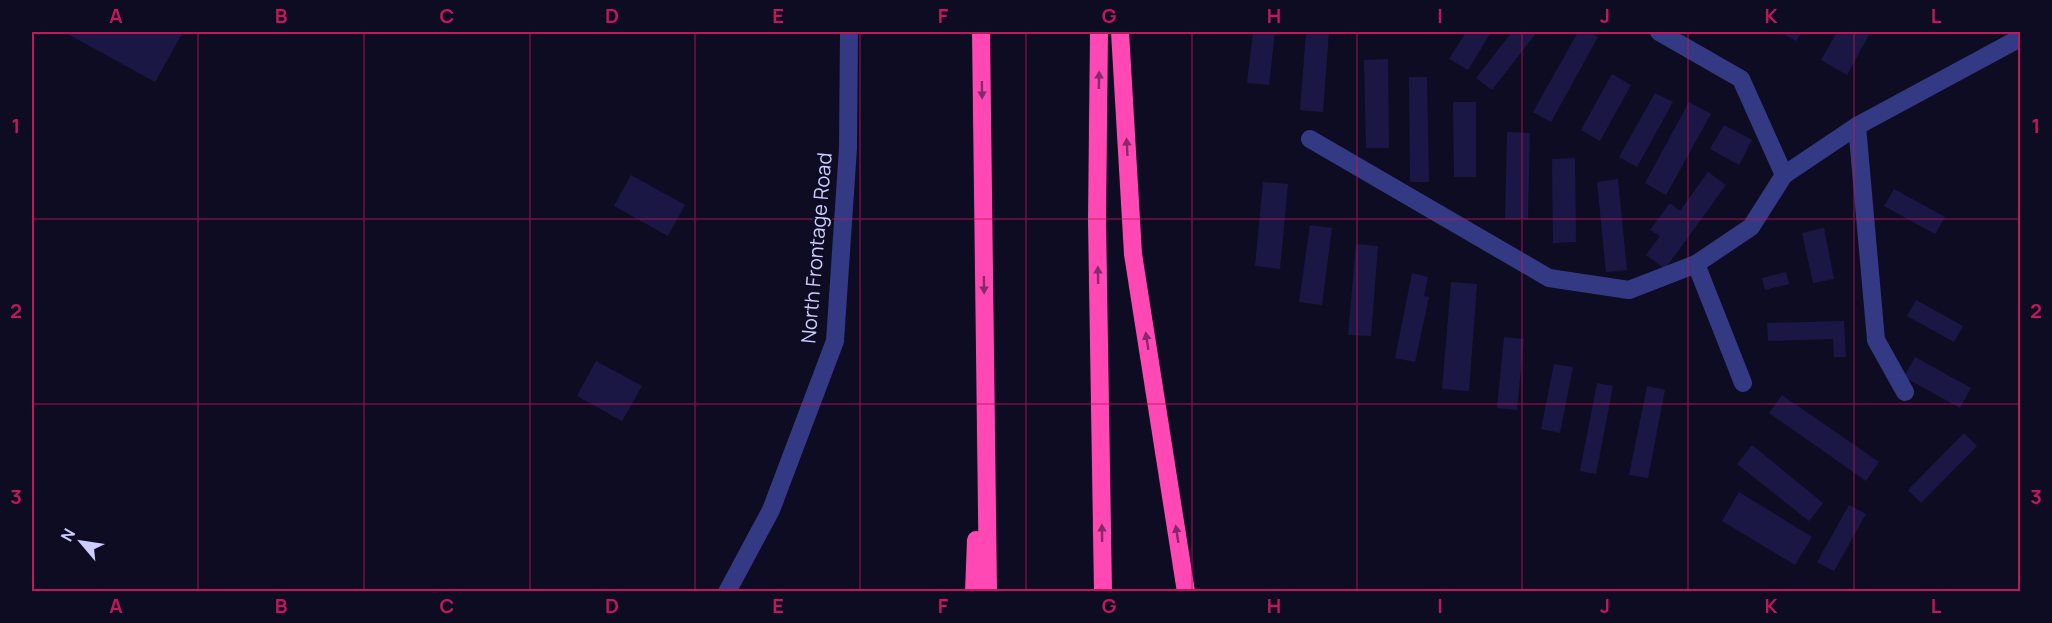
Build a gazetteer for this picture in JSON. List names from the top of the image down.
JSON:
{
  "streets": {
    "street": ["North Frontage Road"]
  },
  "north": "top left",
  "grid": {
    "columns": [
      "A",
      "B",
      "C",
      "D",
      "E",
      "F",
      "G",
      "H",
      "I",
      "J",
      "K",
      "L"
    ],
    "rows": ["1", "2", "3"]
  }
}
